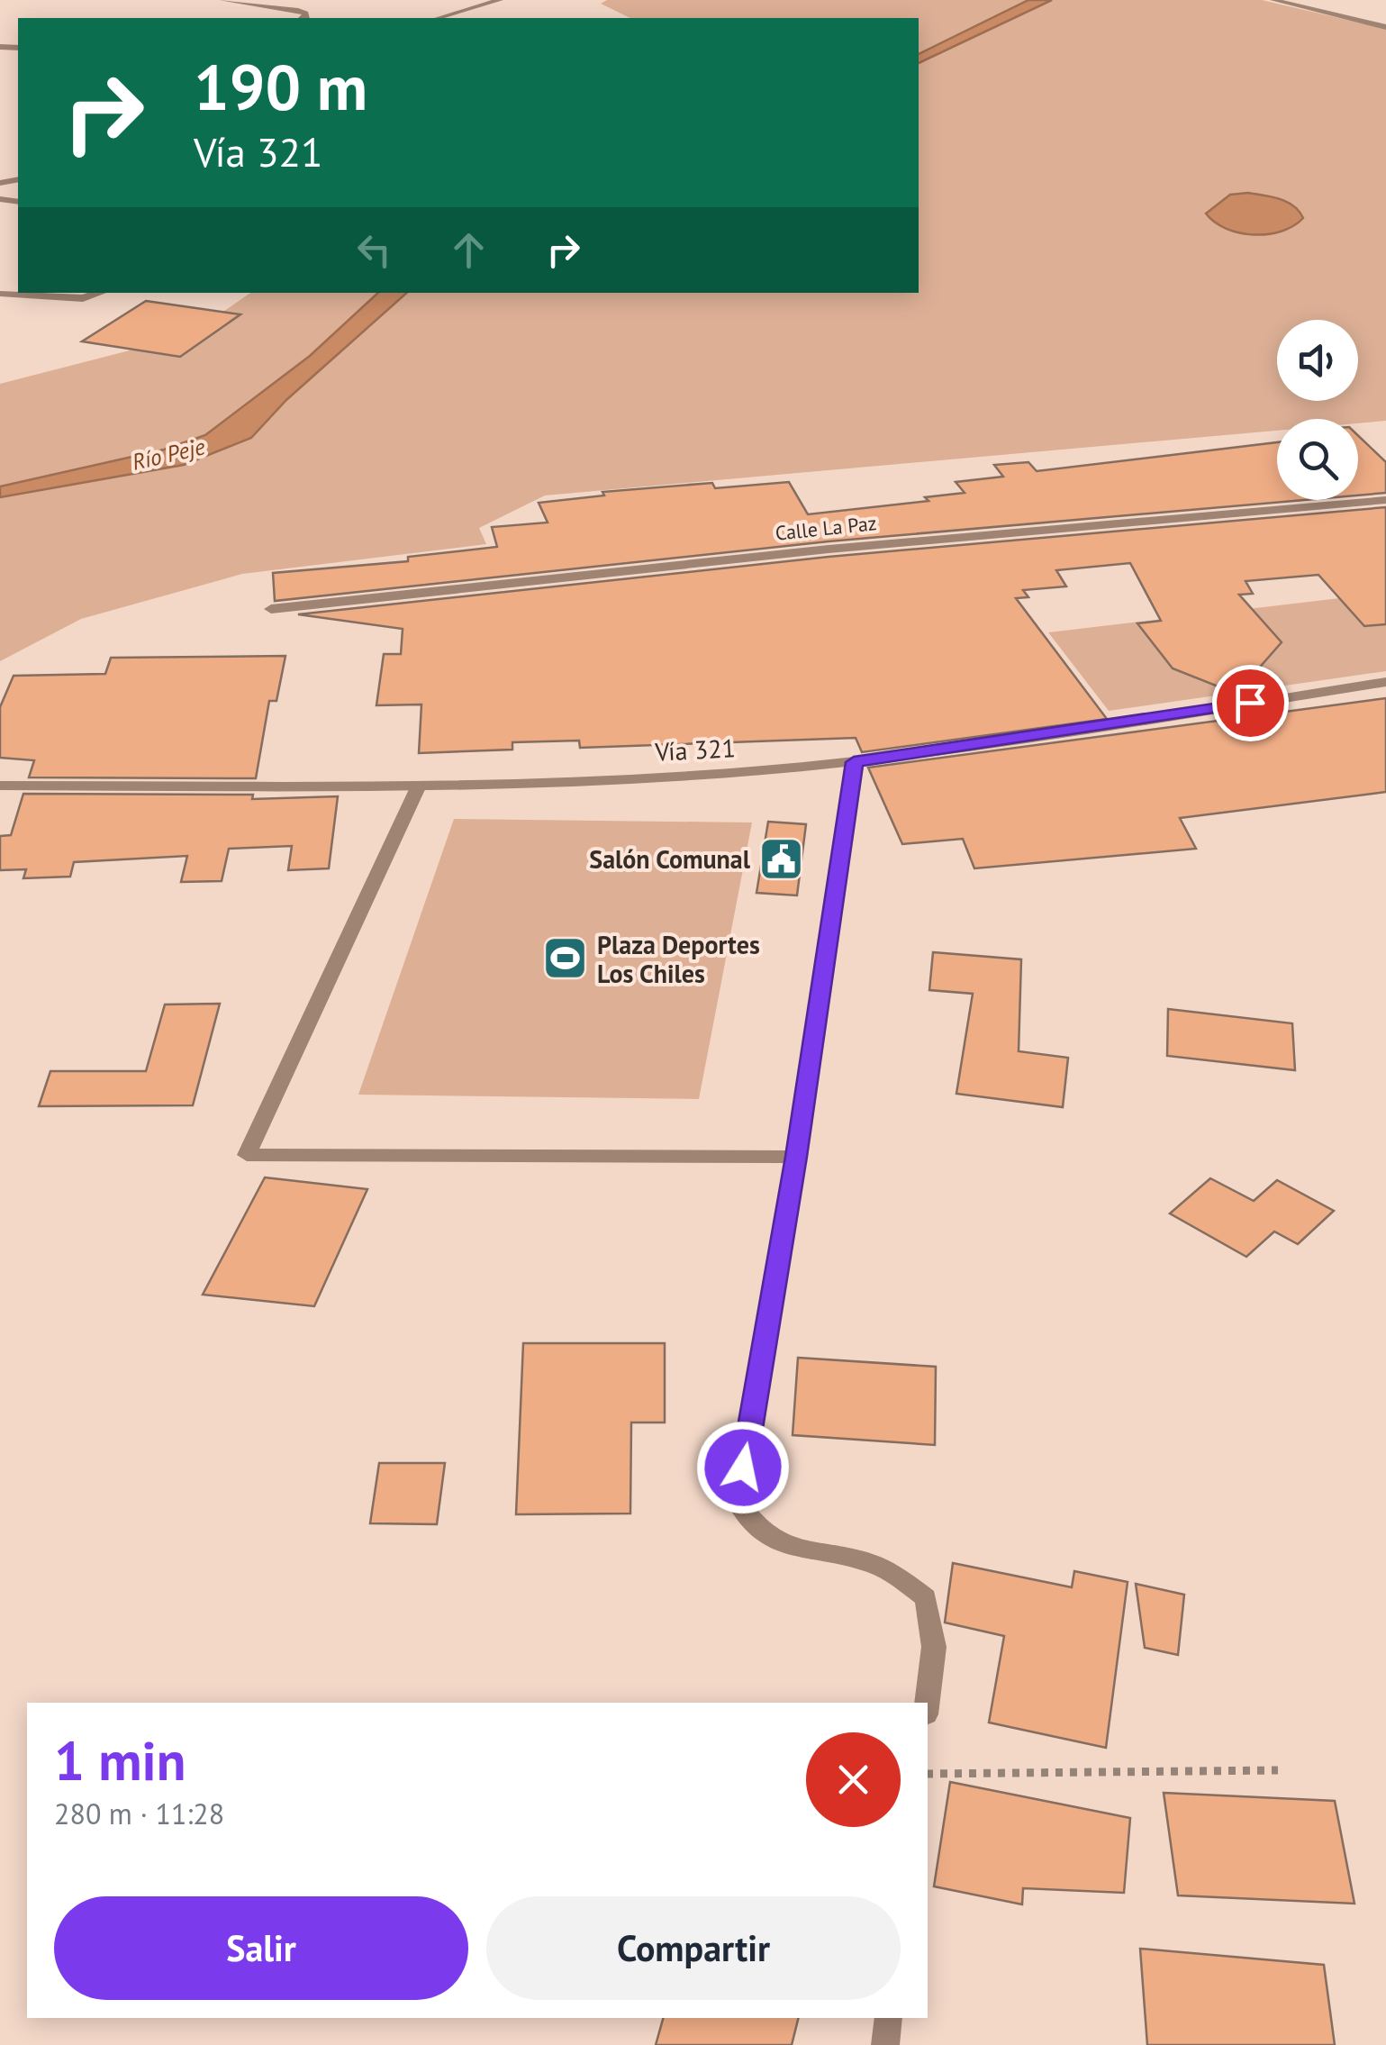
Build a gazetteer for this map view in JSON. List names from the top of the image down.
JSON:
{
  "streets": {
    "street": ["Calle La Paz", "Vía 321"]
  },
  "water": ["Río Peje"],
  "places": {
    "public building": ["Salón Comunal"],
    "sports": ["Plaza Deportes Los Chiles"]
  },
  "page": {
    "turn": ["190 m", "Vía 321"],
    "heading": ["1 min", "280 m · 11:28"],
    "buttons": ["Salir", "Compartir"]
  }
}
